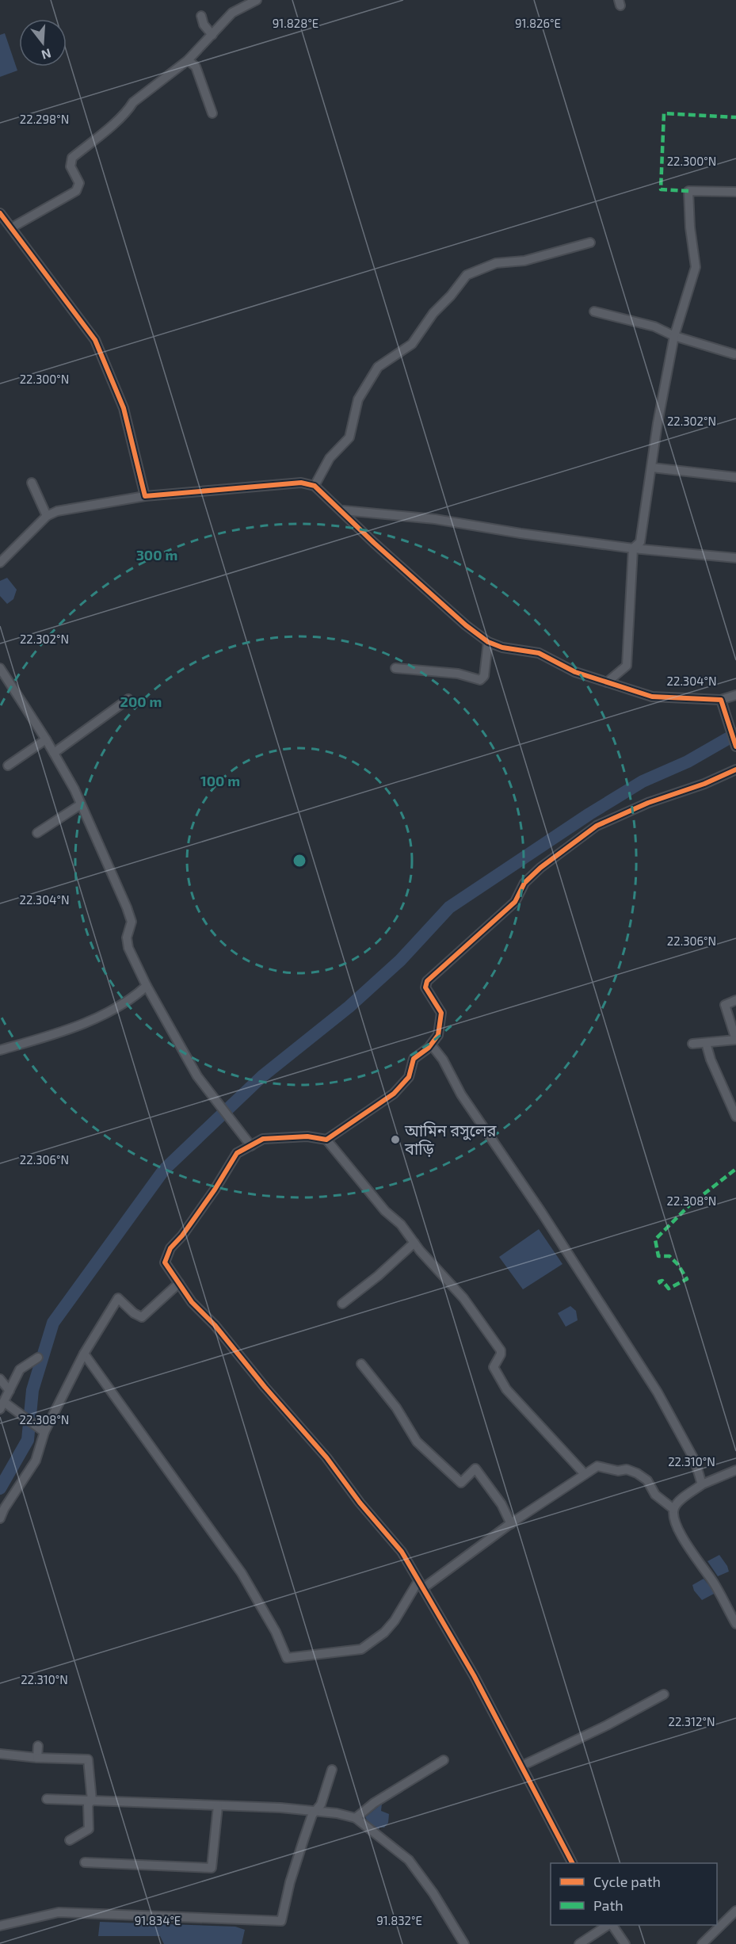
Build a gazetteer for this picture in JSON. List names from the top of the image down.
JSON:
{
  "places": ["আমিন রসুলের বাড়ি"],
  "legend": ["Cycle path", "Path"],
  "north": "bottom",
  "coordinates": [
    "91.828°E",
    "91.826°E",
    "22.298°N",
    "22.300°N",
    "22.302°N",
    "22.304°N",
    "22.306°N",
    "22.308°N",
    "22.310°N",
    "22.312°N",
    "91.834°E",
    "91.832°E"
  ],
  "rings": ["300 m", "200 m", "100 m"]
}
